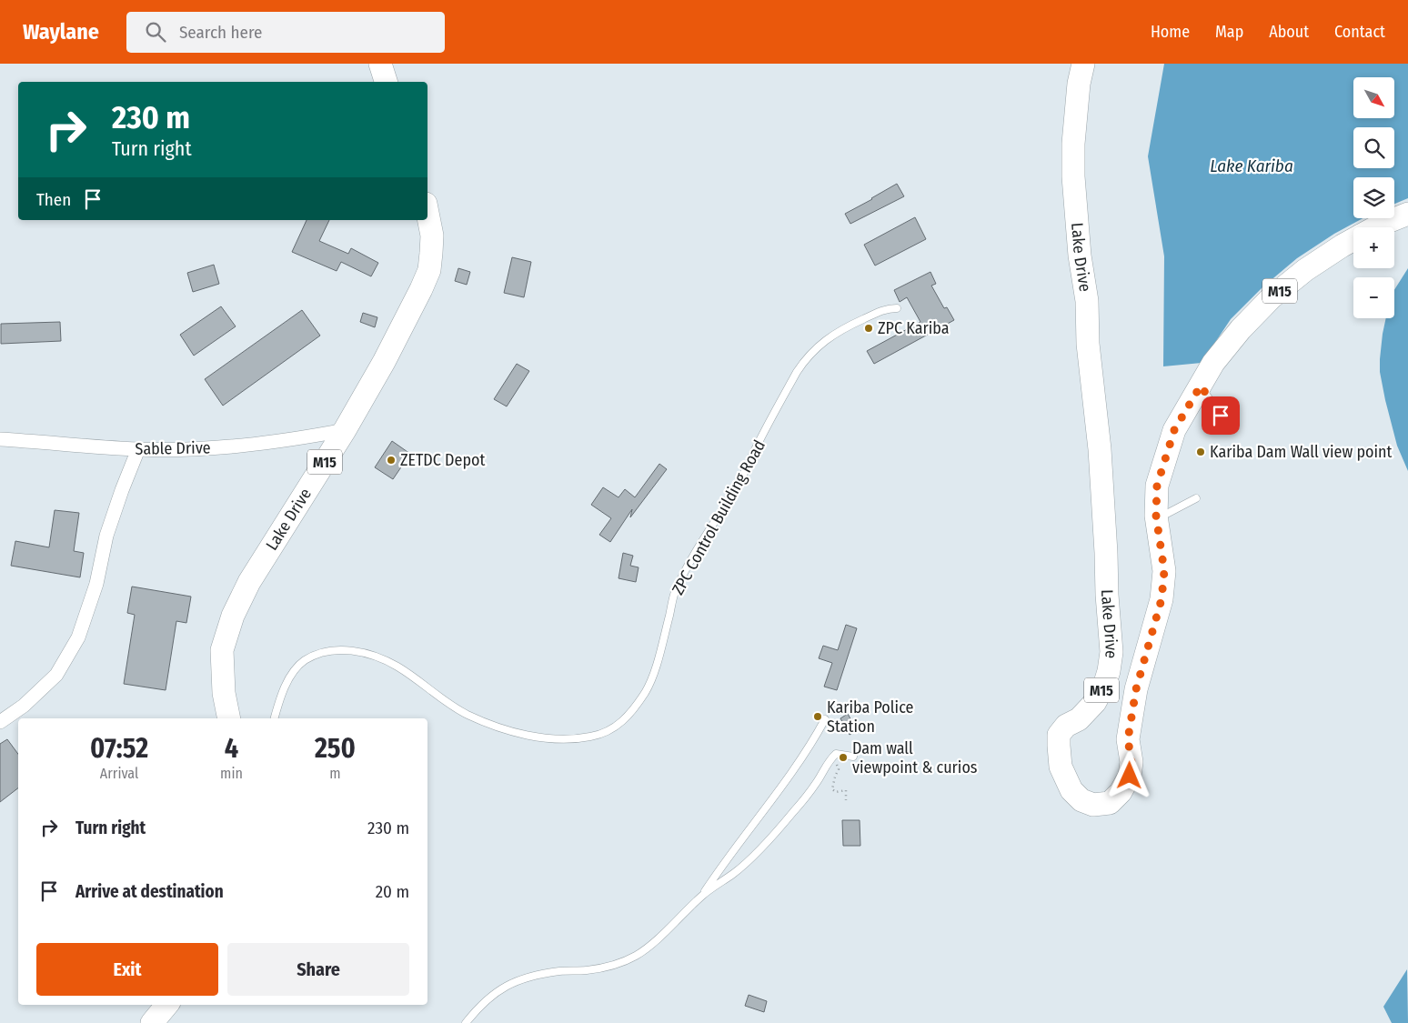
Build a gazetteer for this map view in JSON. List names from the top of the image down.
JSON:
{
  "streets": {
    "main road": ["Lake Drive", "M15"],
    "street": ["Sable Drive"],
    "lane": ["ZPC Control Building Road"]
  },
  "crossings": [
    ["Lake Drive", "Sable Drive"]
  ],
  "water": ["Lake Kariba"],
  "places": [
    "ZPC Kariba",
    "Kariba Dam Wall view point",
    "ZETDC Depot",
    "Kariba Police Station",
    "Dam wall viewpoint & curios"
  ],
  "north": "bottom right",
  "page": {
    "header": "Waylane",
    "search": "Search here",
    "nav": [
      "Home",
      "Map",
      "About",
      "Contact"
    ],
    "map_buttons": ["+", "−"],
    "turn": ["230 m", "Turn right"],
    "then": "Then",
    "eta": [
      "07:52",
      "Arrival",
      "4",
      "min",
      "250",
      "m"
    ],
    "list": [
      {
        "name": "Turn right",
        "value": "230 m"
      },
      {
        "name": "Arrive at destination",
        "value": "20 m"
      }
    ],
    "buttons": ["Exit", "Share"]
  }
}
